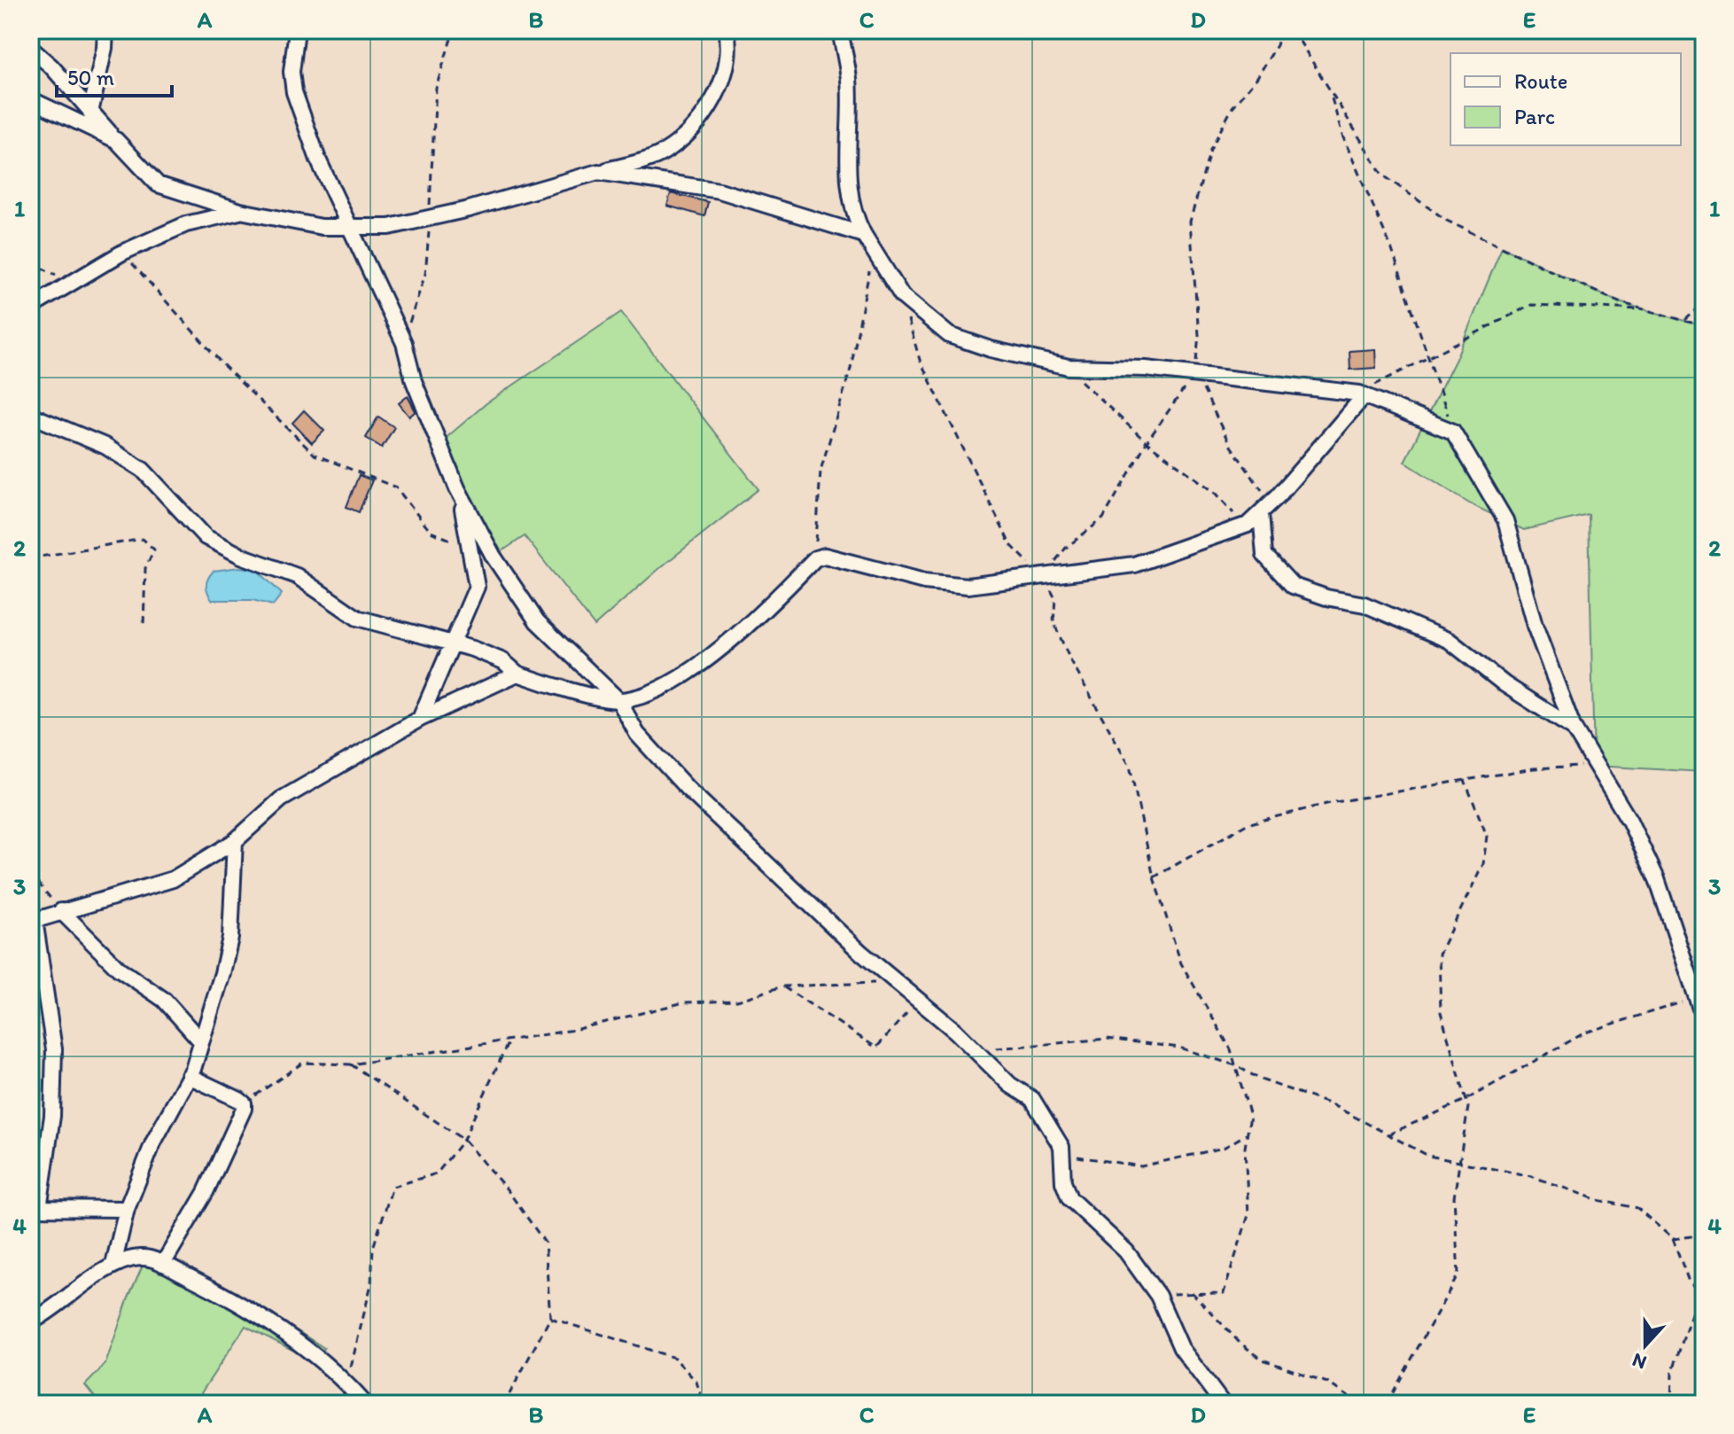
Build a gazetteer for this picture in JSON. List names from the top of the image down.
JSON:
{
  "legend": ["Route", "Parc"],
  "scale_bar": "50 m",
  "north": "bottom",
  "grid": {
    "columns": [
      "A",
      "B",
      "C",
      "D",
      "E"
    ],
    "rows": [
      "1",
      "2",
      "3",
      "4"
    ]
  }
}
